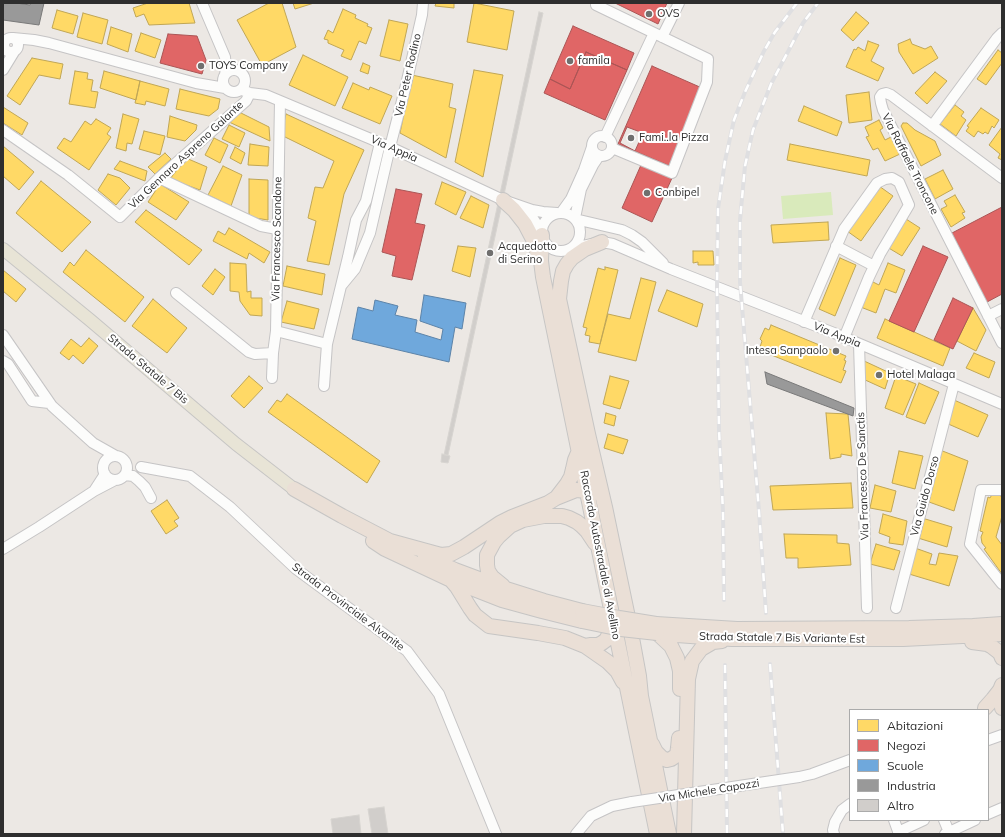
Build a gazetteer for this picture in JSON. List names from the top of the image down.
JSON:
{
  "streets": {
    "highway": ["Raccordo Autostradale di Avellino", "Strada Statale 7 Bis Variante Est"],
    "main road": ["Strada Statale 7 Bis"],
    "street": [
      "Via Peter Rodino",
      "Via Appia",
      "Via Gennaro Aspreno Galante",
      "Via Raffaele Troncone",
      "Via Francesco Scandone",
      "Via Francesco De Sanctis",
      "Via Guido Dorso",
      "Strada Provinciale Alvanite",
      "Via Michele Capozzi"
    ]
  },
  "crossings": [
    ["Via Peter Rodino", "Via Appia"],
    ["Via Appia", "Via Gennaro Aspreno Galante"],
    ["Via Appia", "Via Francesco Scandone"],
    ["Via Appia", "Via Francesco De Sanctis"],
    ["Via Appia", "Via Guido Dorso"],
    ["Via Appia", "Raccordo Autostradale di Avellino"]
  ],
  "places": [
    "OVS",
    "famila",
    "TOYS Company",
    "Fami..la Pizza",
    "Conbipel",
    "Acquedotto di Serino",
    "Intesa Sanpaolo",
    "Hotel Malaga"
  ],
  "legend": [
    "Abitazioni",
    "Negozi",
    "Scuole",
    "Industria",
    "Altro"
  ]
}
